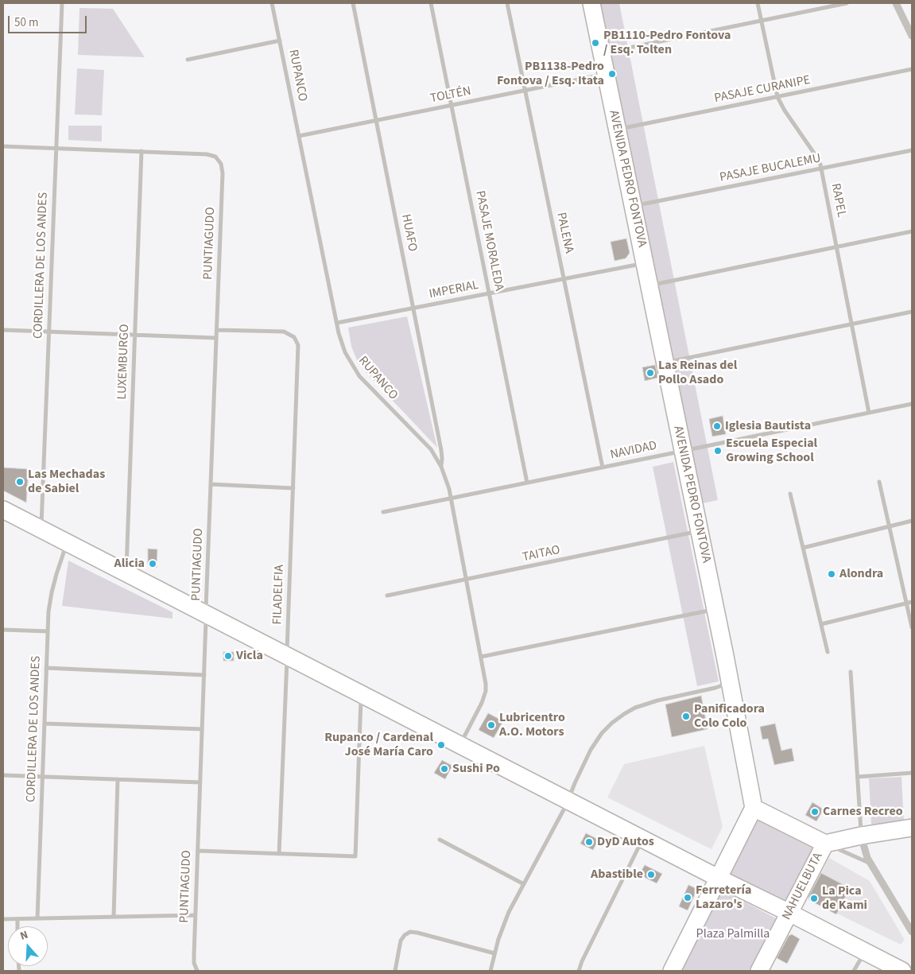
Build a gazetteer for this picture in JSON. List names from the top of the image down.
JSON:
{
  "streets": {
    "main road": ["AVENIDA PEDRO FONTOVA", "NAHUELBUTA"],
    "street": [
      "RUPANCO",
      "PASAJE CURANIPE",
      "TOLTÉN",
      "PASAJE BUCALEMU",
      "RAPEL",
      "HUAFO",
      "PALENA",
      "PASAJE MORALEDA",
      "PUNTIAGUDO",
      "CORDILLERA DE LOS ANDES",
      "IMPERIAL",
      "LUXEMBURGO",
      "NAVIDAD",
      "TAITAO",
      "FILADELFIA"
    ]
  },
  "crossings": [
    ["RUPANCO", "TOLTÉN"],
    ["RUPANCO", "HUAFO"],
    ["RUPANCO", "IMPERIAL"],
    ["RUPANCO", "NAVIDAD"],
    ["RUPANCO", "TAITAO"],
    ["PASAJE CURANIPE", "AVENIDA PEDRO FONTOVA"],
    ["PASAJE CURANIPE", "RAPEL"],
    ["TOLTÉN", "AVENIDA PEDRO FONTOVA"],
    ["TOLTÉN", "HUAFO"],
    ["TOLTÉN", "PALENA"],
    ["TOLTÉN", "PASAJE MORALEDA"],
    ["PASAJE BUCALEMU", "AVENIDA PEDRO FONTOVA"],
    ["PASAJE BUCALEMU", "RAPEL"],
    ["AVENIDA PEDRO FONTOVA", "IMPERIAL"],
    ["AVENIDA PEDRO FONTOVA", "NAVIDAD"],
    ["AVENIDA PEDRO FONTOVA", "TAITAO"],
    ["RAPEL", "NAVIDAD"],
    ["HUAFO", "IMPERIAL"],
    ["PALENA", "IMPERIAL"],
    ["PALENA", "NAVIDAD"],
    ["PASAJE MORALEDA", "IMPERIAL"],
    ["PASAJE MORALEDA", "NAVIDAD"],
    ["PUNTIAGUDO", "LUXEMBURGO"],
    ["PUNTIAGUDO", "FILADELFIA"]
  ],
  "parks": ["Plaza Palmilla"],
  "places": [
    "PB1110-Pedro Fontova / Esq. Tolten",
    "PB1138-Pedro Fontova / Esq. Itata",
    "Las Reinas del Pollo Asado",
    "Iglesia Bautista",
    "Escuela Especial Growing School",
    "Las Mechadas de Sabiel",
    "Alicia",
    "Alondra",
    "Vicla",
    "Panificadora Colo Colo",
    "Lubricentro A.O. Motors",
    "Rupanco / Cardenal José María Caro",
    "Sushi Po",
    "Carnes Recreo",
    "DyD Autos",
    "Abastible",
    "Ferretería Lazaro's",
    "La Pica de Kami"
  ],
  "scale_bar": "50 m",
  "north": "top"
}
